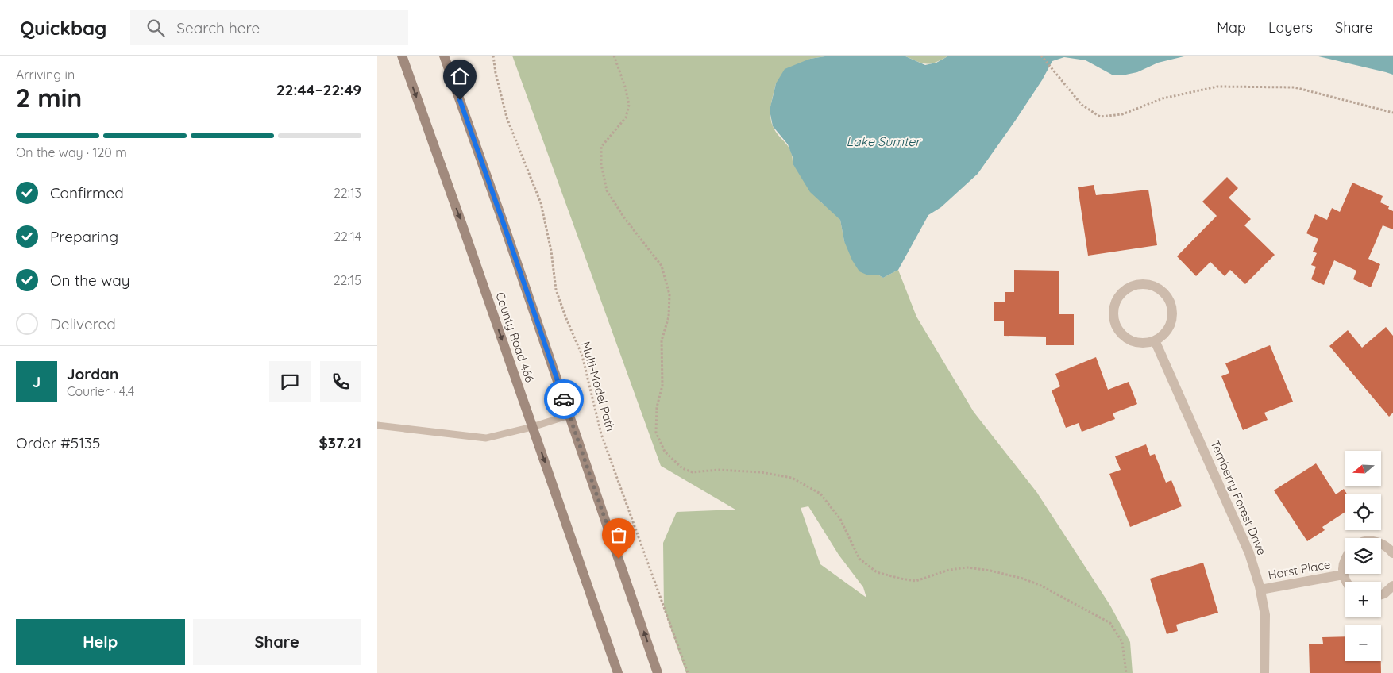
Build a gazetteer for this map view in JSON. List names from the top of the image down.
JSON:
{
  "streets": {
    "main road": ["County Road 466"],
    "street": ["Ternberry Forest Drive", "Horst Place"],
    "path": ["Multi-Model Path"]
  },
  "crossings": [
    ["Ternberry Forest Drive", "Horst Place"]
  ],
  "water": ["Lake Sumter"],
  "north": "left",
  "page": {
    "header": "Quickbag",
    "search": "Search here",
    "nav": ["Map", "Layers", "Share"],
    "heading": ["2 min", "Arriving in", "22:44–22:49"],
    "panel": [
      "Jordan",
      "Courier · 4.4",
      "Order #5135",
      "$37.21"
    ],
    "bar": "On the way · 120 m",
    "list": [
      ["Confirmed", "22:13"],
      ["Preparing", "22:14"],
      ["On the way", "22:15"],
      "Delivered"
    ],
    "round": "J",
    "map_buttons": ["+", "−"],
    "buttons": ["Help", "Share"]
  }
}
